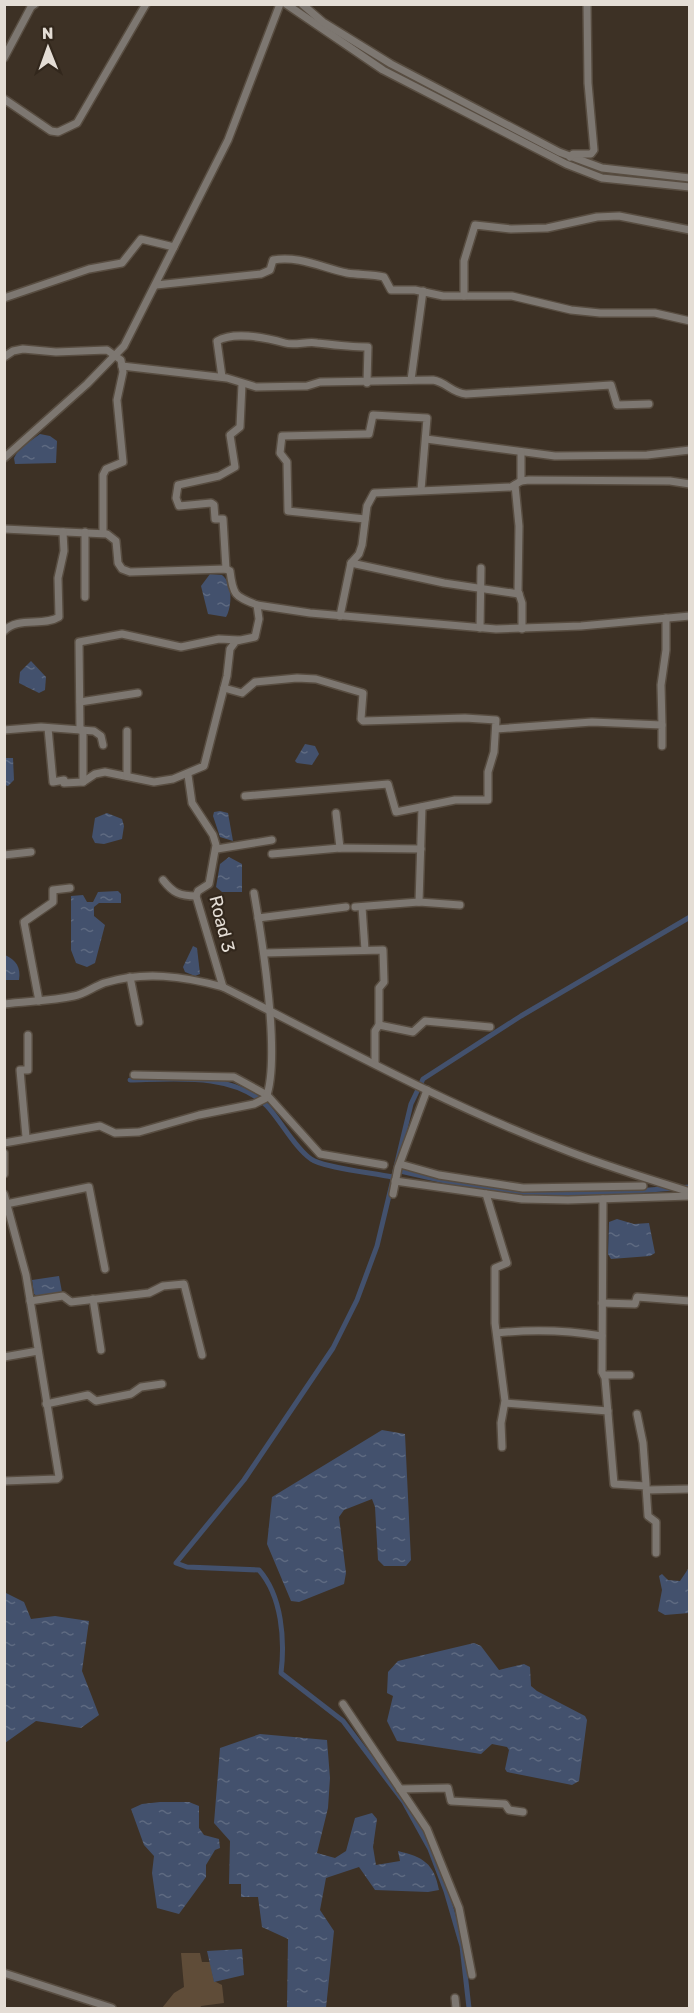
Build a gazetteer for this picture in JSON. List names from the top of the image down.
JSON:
{
  "streets": {
    "street": ["Road 3"]
  },
  "north": "top"
}
